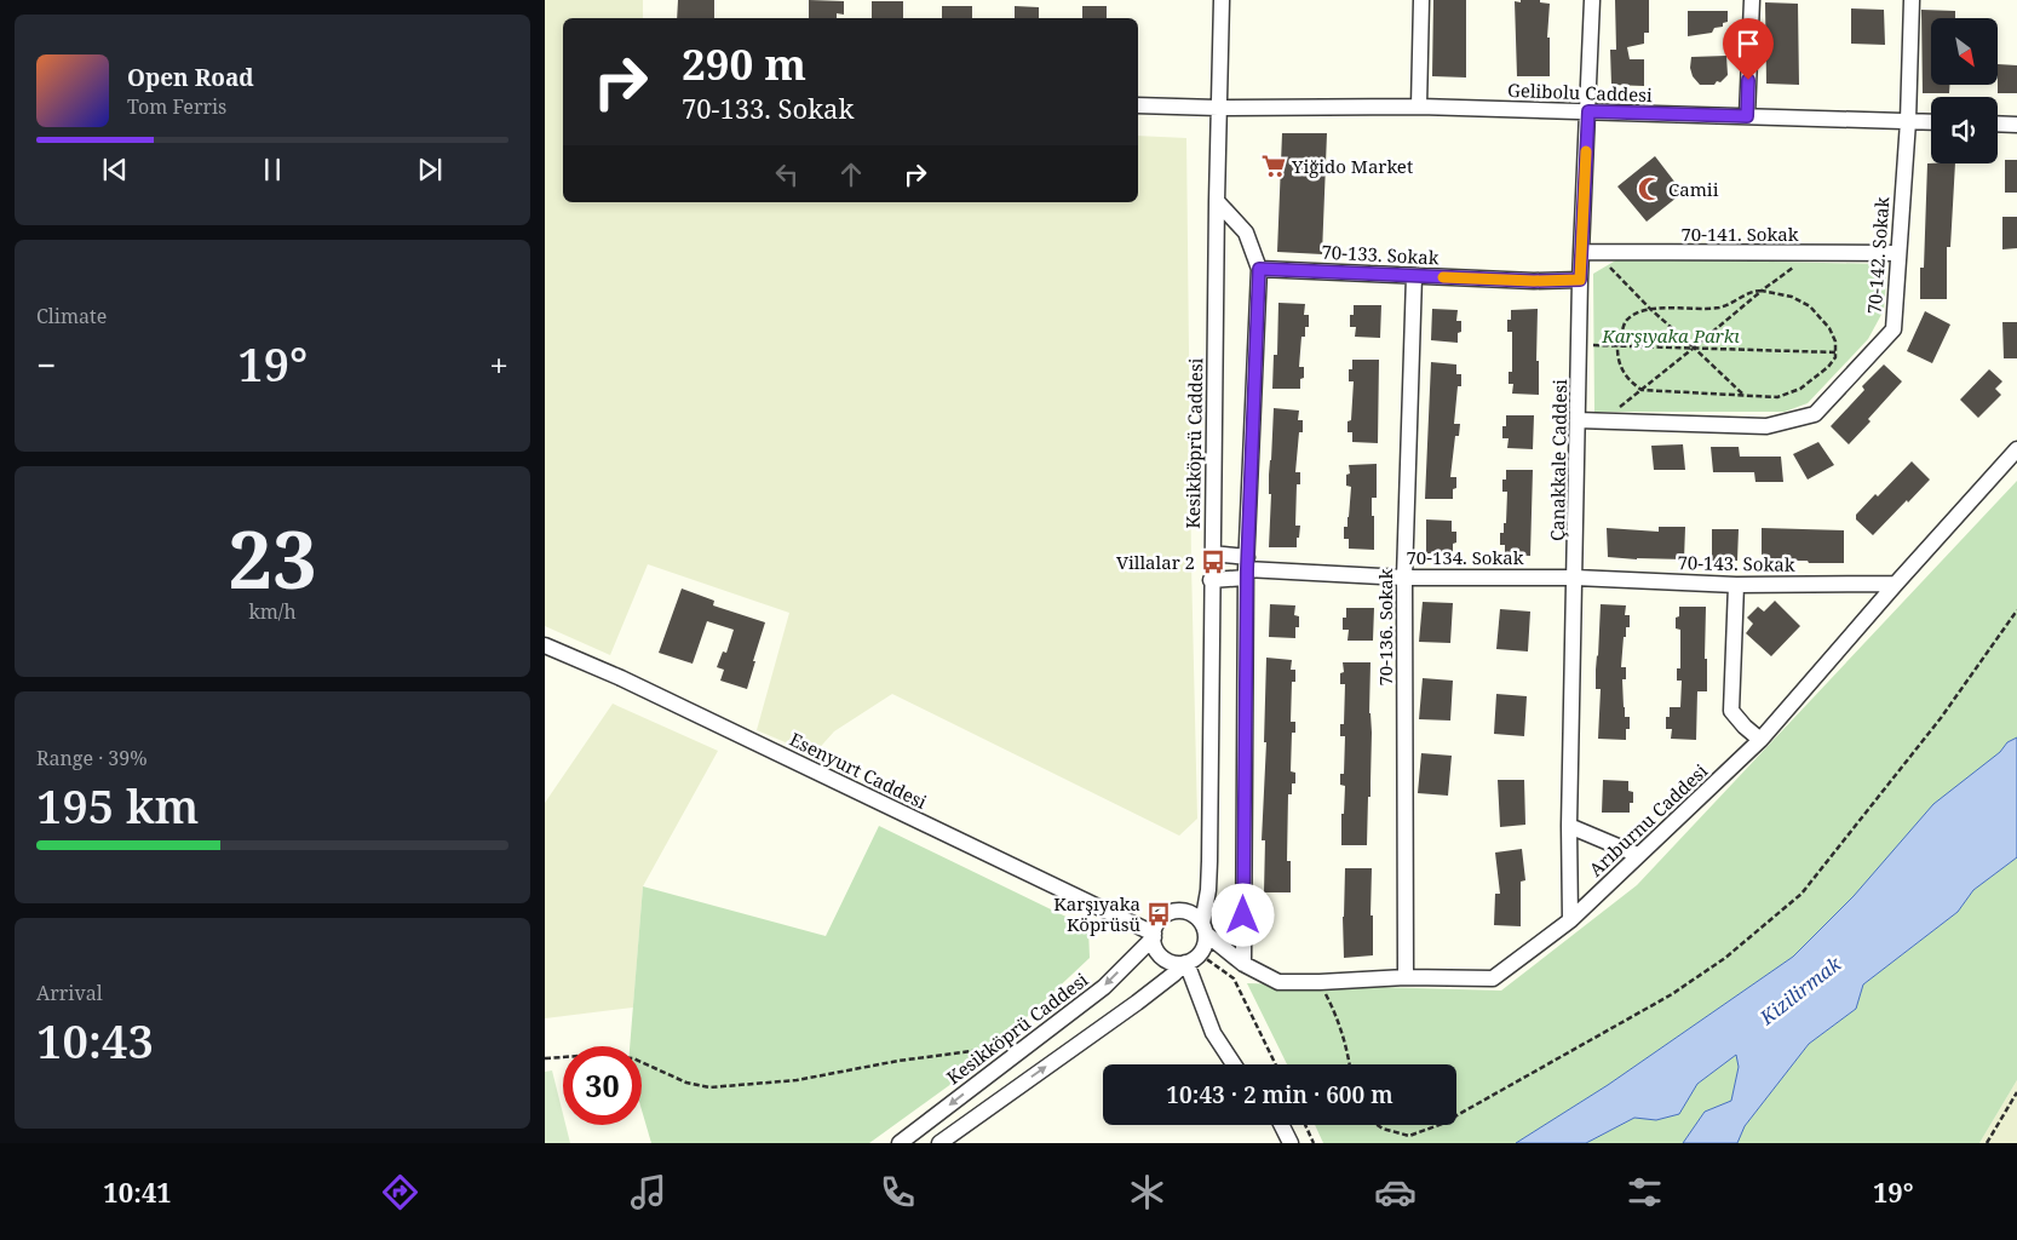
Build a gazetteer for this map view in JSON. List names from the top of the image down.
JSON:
{
  "streets": {
    "street": [
      "Gelibolu Caddesi",
      "70-141. Sokak",
      "70-133. Sokak",
      "70-142. Sokak",
      "Kesikköprü Caddesi",
      "Çanakkale Caddesi",
      "70-134. Sokak",
      "70-143. Sokak",
      "70-136. Sokak",
      "Esenyurt Caddesi",
      "Arıburnu Caddesi"
    ]
  },
  "crossings": [
    ["Gelibolu Caddesi", "70-142. Sokak"],
    ["Gelibolu Caddesi", "Kesikköprü Caddesi"],
    ["Gelibolu Caddesi", "Çanakkale Caddesi"],
    ["70-141. Sokak", "70-142. Sokak"],
    ["70-141. Sokak", "Çanakkale Caddesi"],
    ["70-133. Sokak", "Çanakkale Caddesi"],
    ["70-133. Sokak", "70-136. Sokak"],
    ["70-142. Sokak", "Çanakkale Caddesi"],
    ["Kesikköprü Caddesi", "Esenyurt Caddesi"],
    ["Kesikköprü Caddesi", "Arıburnu Caddesi"],
    ["Çanakkale Caddesi", "70-134. Sokak"],
    ["Çanakkale Caddesi", "70-143. Sokak"],
    ["Çanakkale Caddesi", "Arıburnu Caddesi"],
    ["70-134. Sokak", "70-143. Sokak"],
    ["70-134. Sokak", "70-136. Sokak"],
    ["70-143. Sokak", "Arıburnu Caddesi"],
    ["70-136. Sokak", "Arıburnu Caddesi"],
    ["Esenyurt Caddesi", "Arıburnu Caddesi"]
  ],
  "water": ["Kizilirmak"],
  "parks": ["Karşıyaka Parkı"],
  "places": {
    "supermarket": ["Yiğido Market"],
    "mosque": ["Camii"],
    "bus stop": ["Villalar 2", "Karşıyaka Köprüsü"]
  },
  "north": "bottom right",
  "page": {
    "turn": ["290 m", "70-133. Sokak"],
    "song": ["Open Road", "Tom Ferris"],
    "tile": [
      "Climate",
      ["23", "km/h"],
      ["Range · 39%", "195 km"],
      ["Arrival", "10:43"]
    ],
    "heat": ["−", "19°", "+"],
    "limit": "30",
    "trip": "10:43 · 2 min · 600 m",
    "tabs": ["10:41", "19°"]
  }
}
